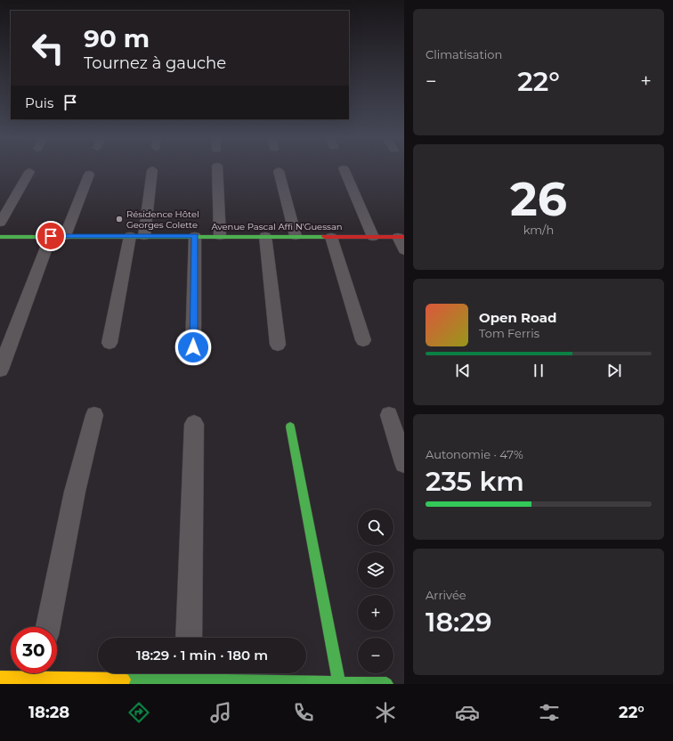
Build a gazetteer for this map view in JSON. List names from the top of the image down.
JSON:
{
  "streets": {
    "street": ["Avenue Pascal Affi N'Guessan"]
  },
  "places": ["Résidence Hôtel Georges Colette"],
  "page": {
    "tile": [
      "Climatisation",
      ["26", "km/h"],
      ["Autonomie · 47%", "235 km"],
      ["Arrivée", "18:29"]
    ],
    "turn": ["90 m", "Tournez à gauche"],
    "heat": ["−", "22°", "+"],
    "then": "Puis",
    "song": ["Open Road", "Tom Ferris"],
    "map_buttons": ["+", "−"],
    "limit": "30",
    "trip": "18:29 · 1 min · 180 m",
    "tabs": ["18:28", "22°"]
  }
}
